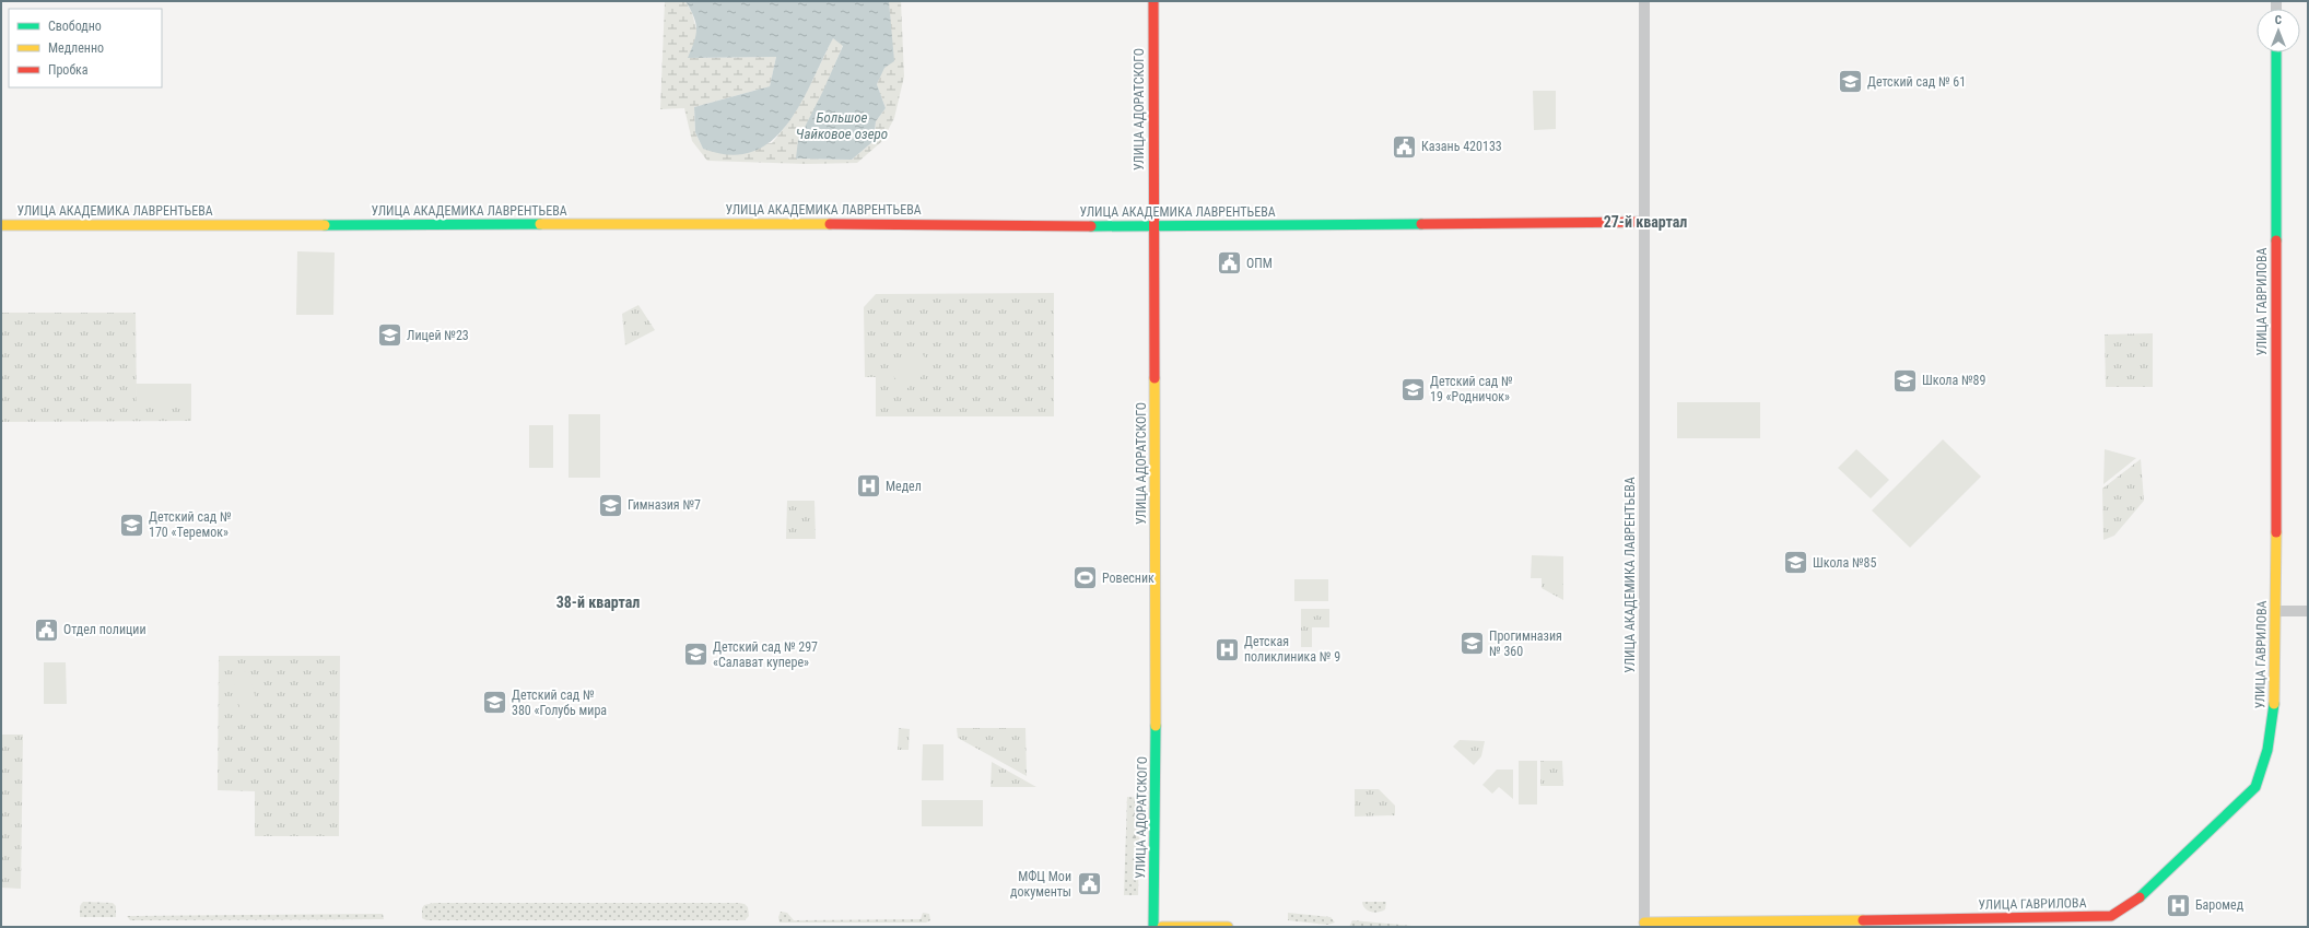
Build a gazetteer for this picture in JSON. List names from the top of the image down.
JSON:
{
  "streets": {
    "street": ["УЛИЦА АДОРАТСКОГО", "УЛИЦА АКАДЕМИКА ЛАВРЕНТЬЕВА", "УЛИЦА ГАВРИЛОВА"]
  },
  "crossings": [
    ["УЛИЦА АДОРАТСКОГО", "УЛИЦА АКАДЕМИКА ЛАВРЕНТЬЕВА"],
    ["УЛИЦА АКАДЕМИКА ЛАВРЕНТЬЕВА", "УЛИЦА ГАВРИЛОВА"]
  ],
  "districts": ["27-й квартал", "38-й квартал"],
  "water": ["Большое Чайковое озеро"],
  "places": {
    "school or university": [
      "Детский сад № 61",
      "Лицей №23",
      "Школа №89",
      "Детский сад № 19 «Родничок»",
      "Гимназия №7",
      "Детский сад № 170 «Теремок»",
      "Школа №85",
      "Прогимназия № 360",
      "Детский сад № 297 «Салават купере»",
      "Детский сад № 380 «Голубь мира"
    ],
    "public building": [
      "Казань 420133",
      "ОПМ",
      "Отдел полиции",
      "МФЦ Мои документы"
    ],
    "hospital": ["Медел", "Детская поликлиника № 9", "Баромед"],
    "sports": ["Ровесник"]
  },
  "legend": ["Свободно", "Медленно", "Пробка"],
  "north": "top"
}
